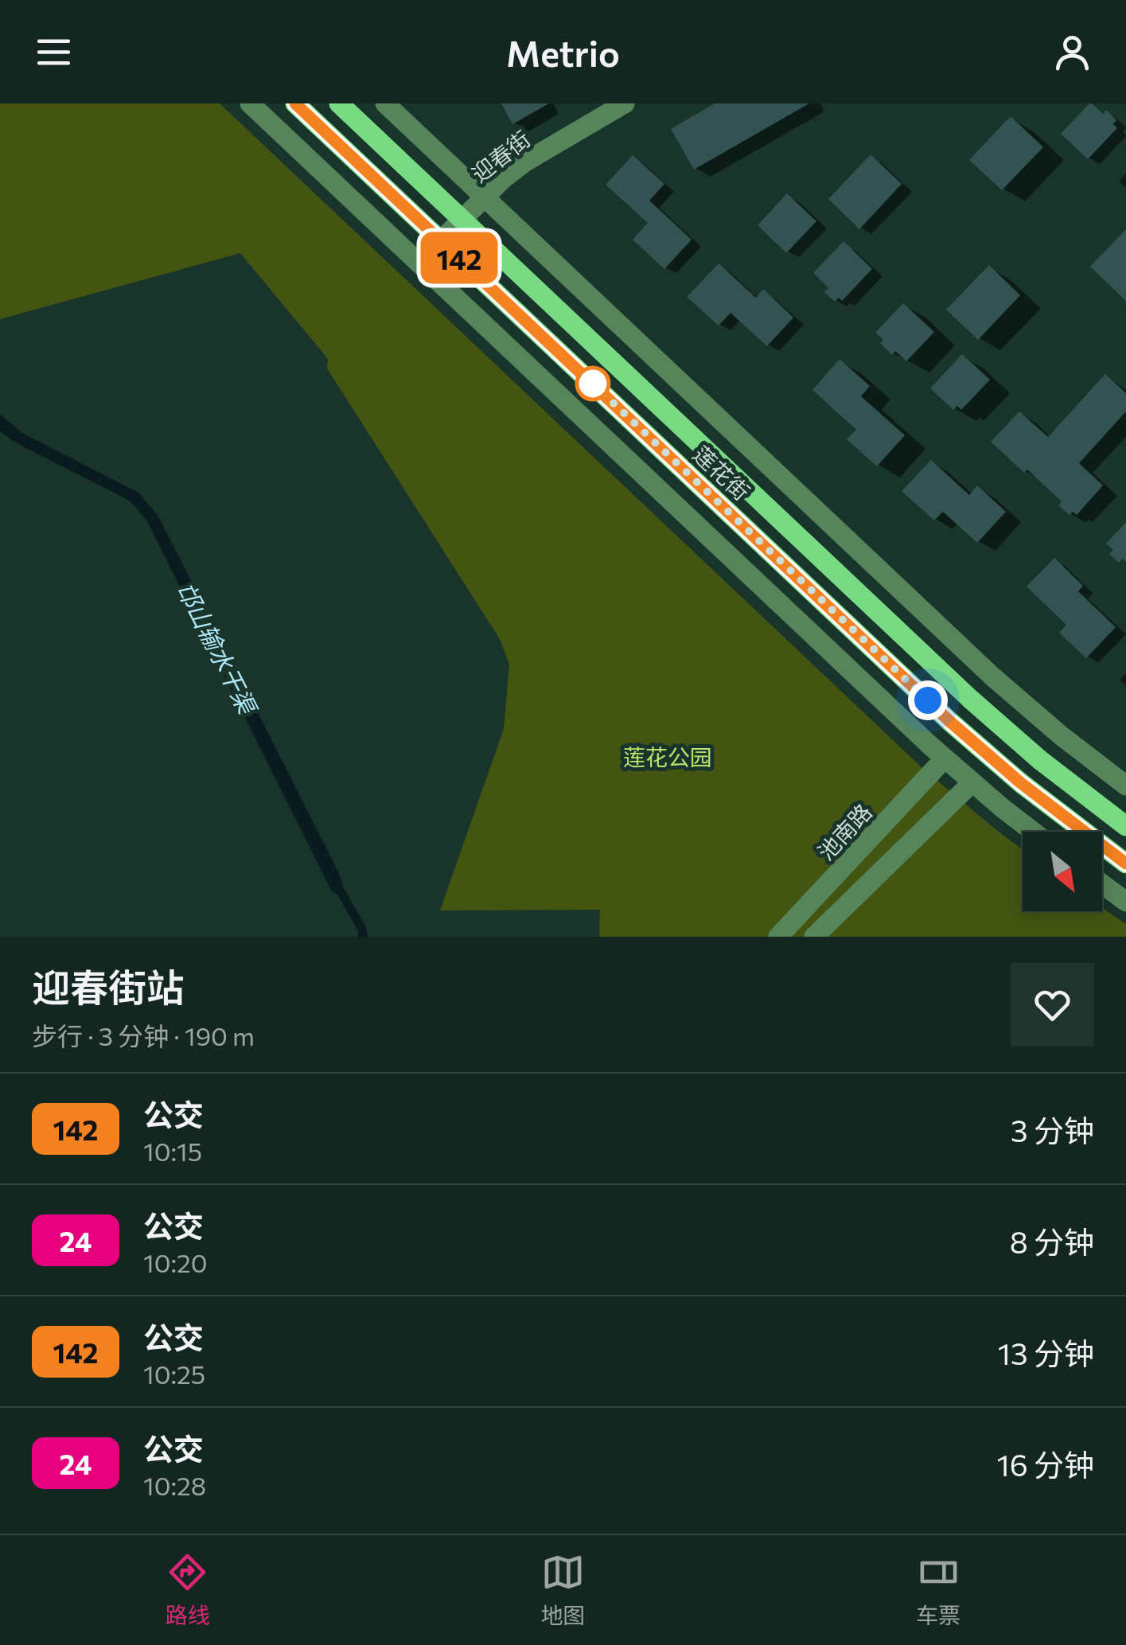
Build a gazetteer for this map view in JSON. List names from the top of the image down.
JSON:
{
  "streets": {
    "main road": ["莲花街"],
    "street": ["迎春街", "池南路"]
  },
  "crossings": [
    ["迎春街", "莲花街"]
  ],
  "water": ["邙山输水干渠"],
  "parks": ["莲花公园"],
  "lines": ["bus line 142"],
  "north": "bottom right",
  "page": {
    "header": "Metrio",
    "on_map": "142",
    "heading": ["迎春街站", "步行 · 3 分钟 · 190 m"],
    "list": [
      {
        "mark": "142",
        "name": "公交",
        "note": "10:15",
        "value": "3 分钟"
      },
      {
        "mark": "24",
        "name": "公交",
        "note": "10:20",
        "value": "8 分钟"
      },
      {
        "mark": "142",
        "name": "公交",
        "note": "10:25",
        "value": "13 分钟"
      },
      {
        "mark": "24",
        "name": "公交",
        "note": "10:28",
        "value": "16 分钟"
      }
    ],
    "tabs": ["路线", "地图", "车票"]
  }
}
